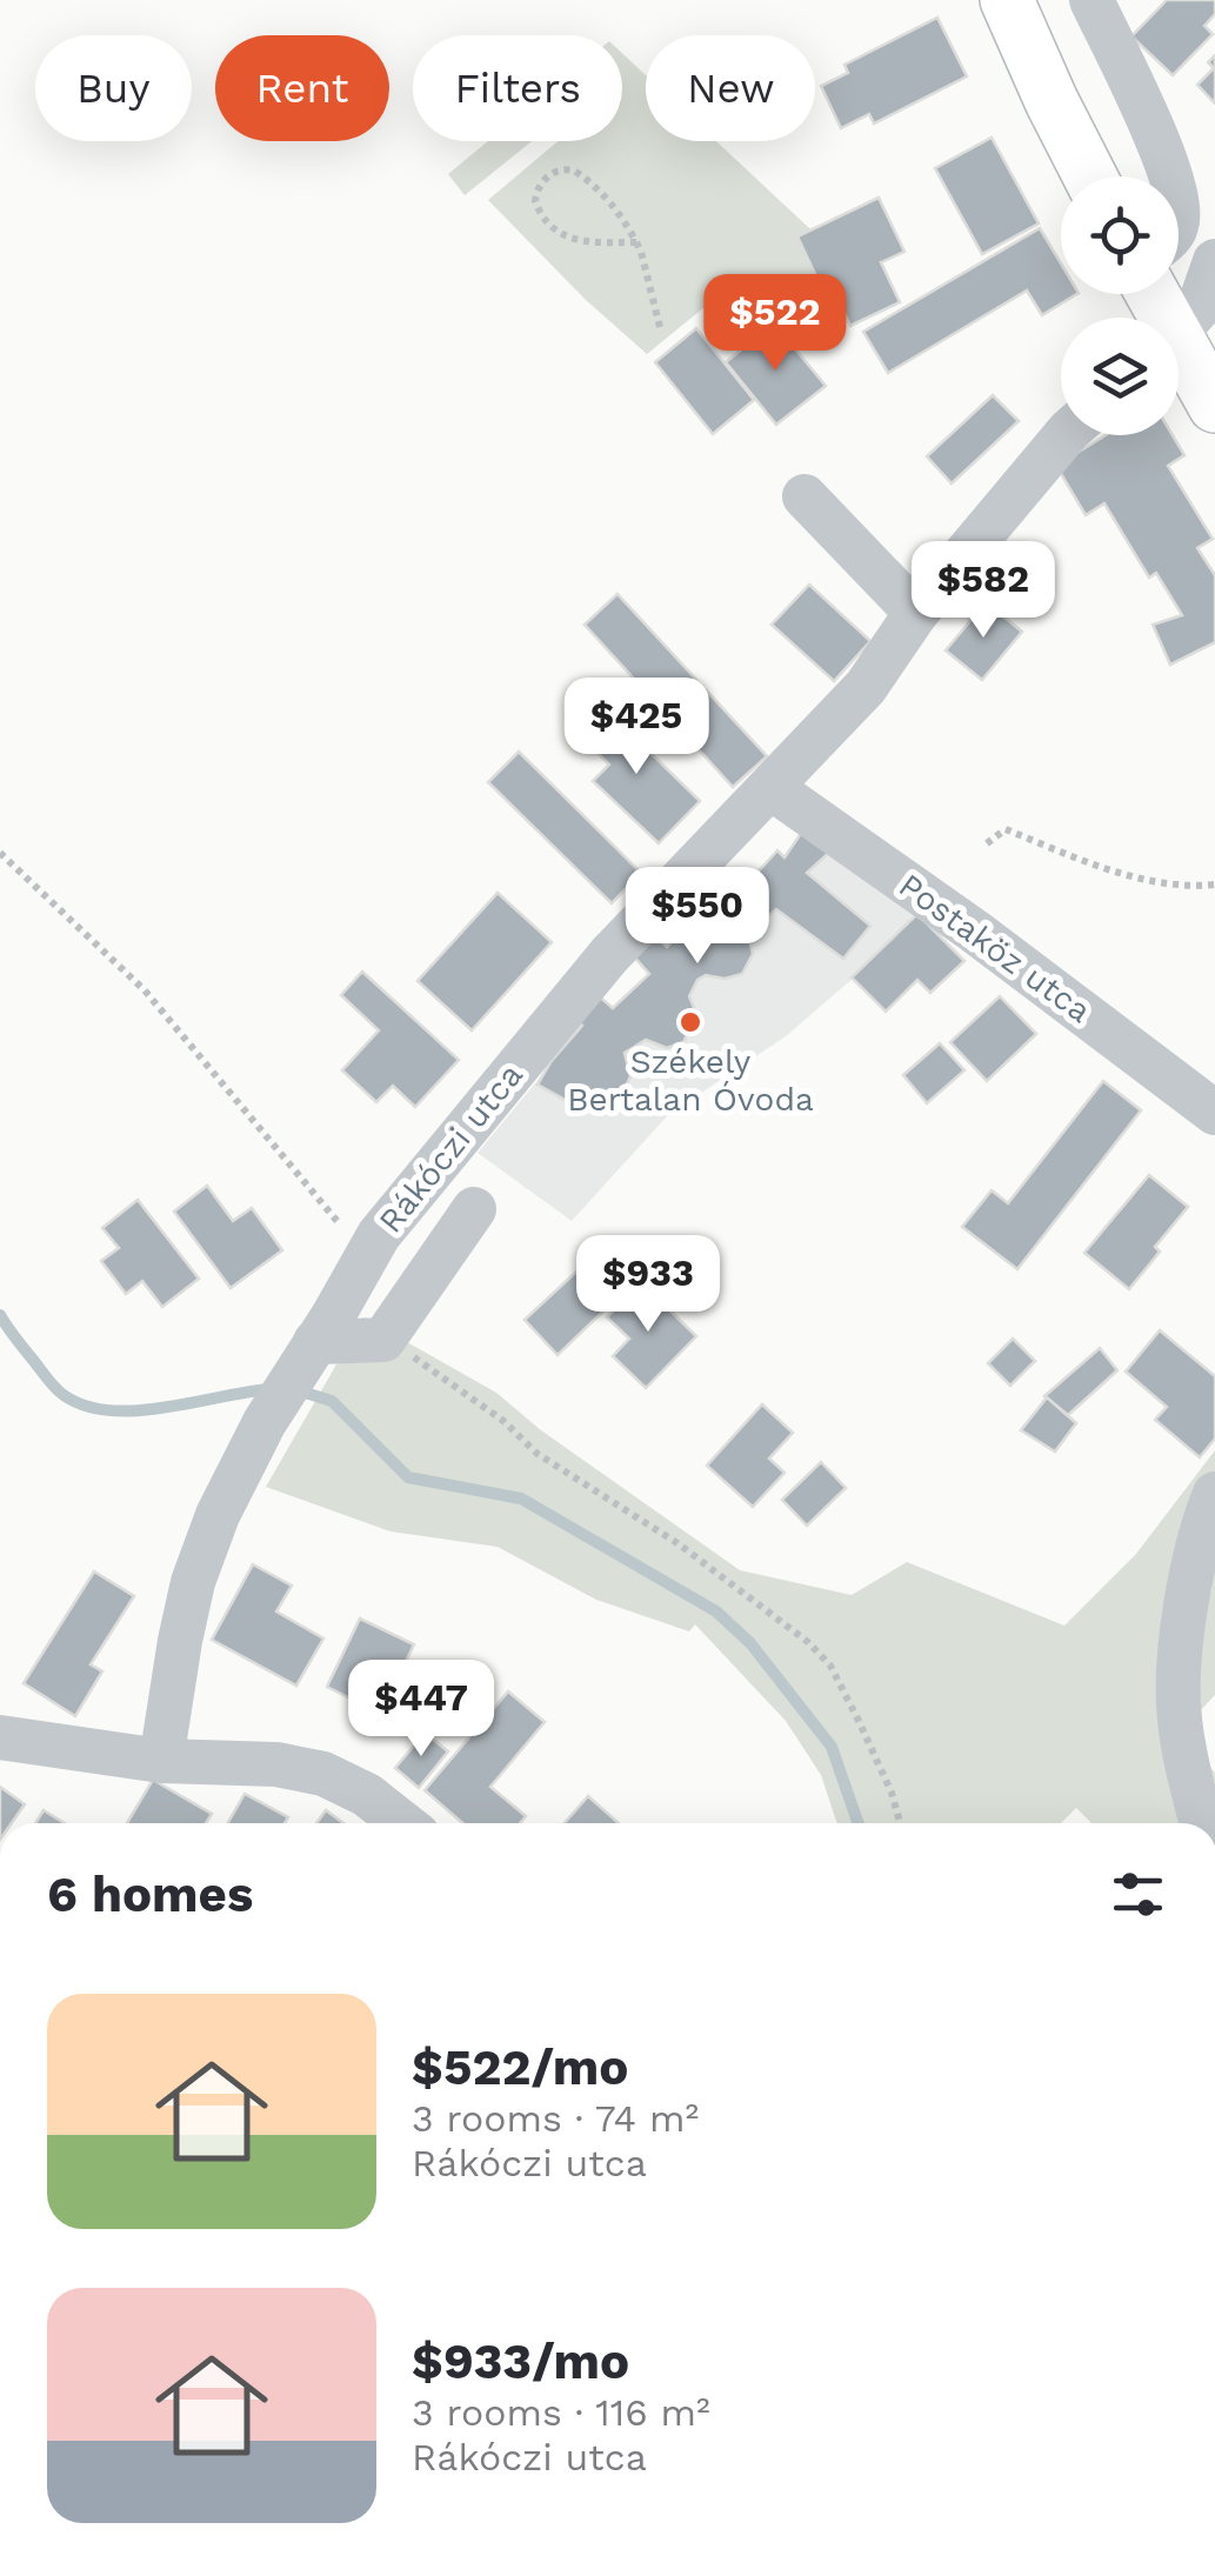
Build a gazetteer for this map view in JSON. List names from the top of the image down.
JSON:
{
  "streets": {
    "street": ["Postaköz utca", "Rákóczi utca"]
  },
  "crossings": [
    ["Postaköz utca", "Rákóczi utca"]
  ],
  "places": ["Székely Bertalan Óvoda"],
  "page": {
    "chip": [
      "Buy",
      "Rent",
      "Filters",
      "New"
    ],
    "price": [
      "$522",
      "$582",
      "$425",
      "$550",
      "$933",
      "$447"
    ],
    "heading": "6 homes",
    "list": [
      {
        "name": "$522/mo",
        "note": "3 rooms · 74 m² · Rákóczi utca"
      },
      {
        "name": "$933/mo",
        "note": "3 rooms · 116 m² · Rákóczi utca"
      }
    ]
  }
}
